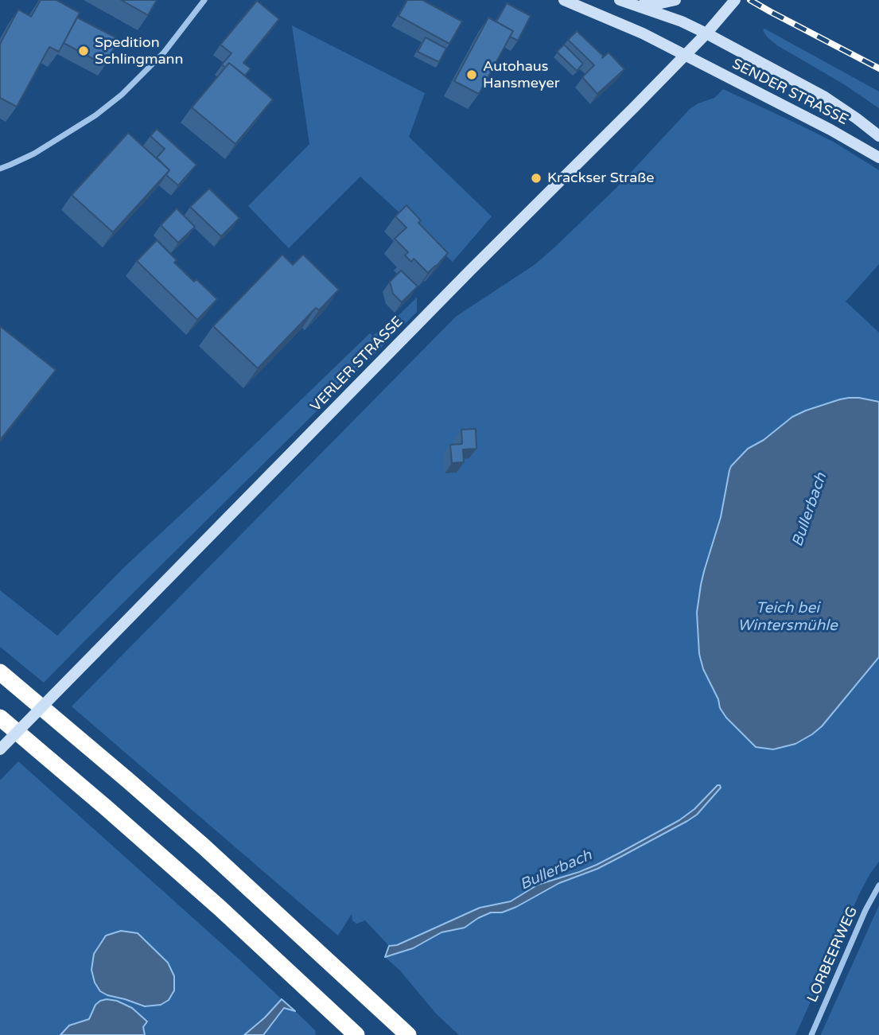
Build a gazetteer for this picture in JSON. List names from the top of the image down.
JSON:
{
  "streets": {
    "main road": ["SENDER STRASSE", "VERLER STRASSE"],
    "street": ["LORBEERWEG"]
  },
  "crossings": [
    ["SENDER STRASSE", "VERLER STRASSE"]
  ],
  "water": ["Bullerbach", "Teich bei Wintersmühle"],
  "places": ["Spedition Schlingmann", "Autohaus Hansmeyer", "Krackser Straße"]
}
